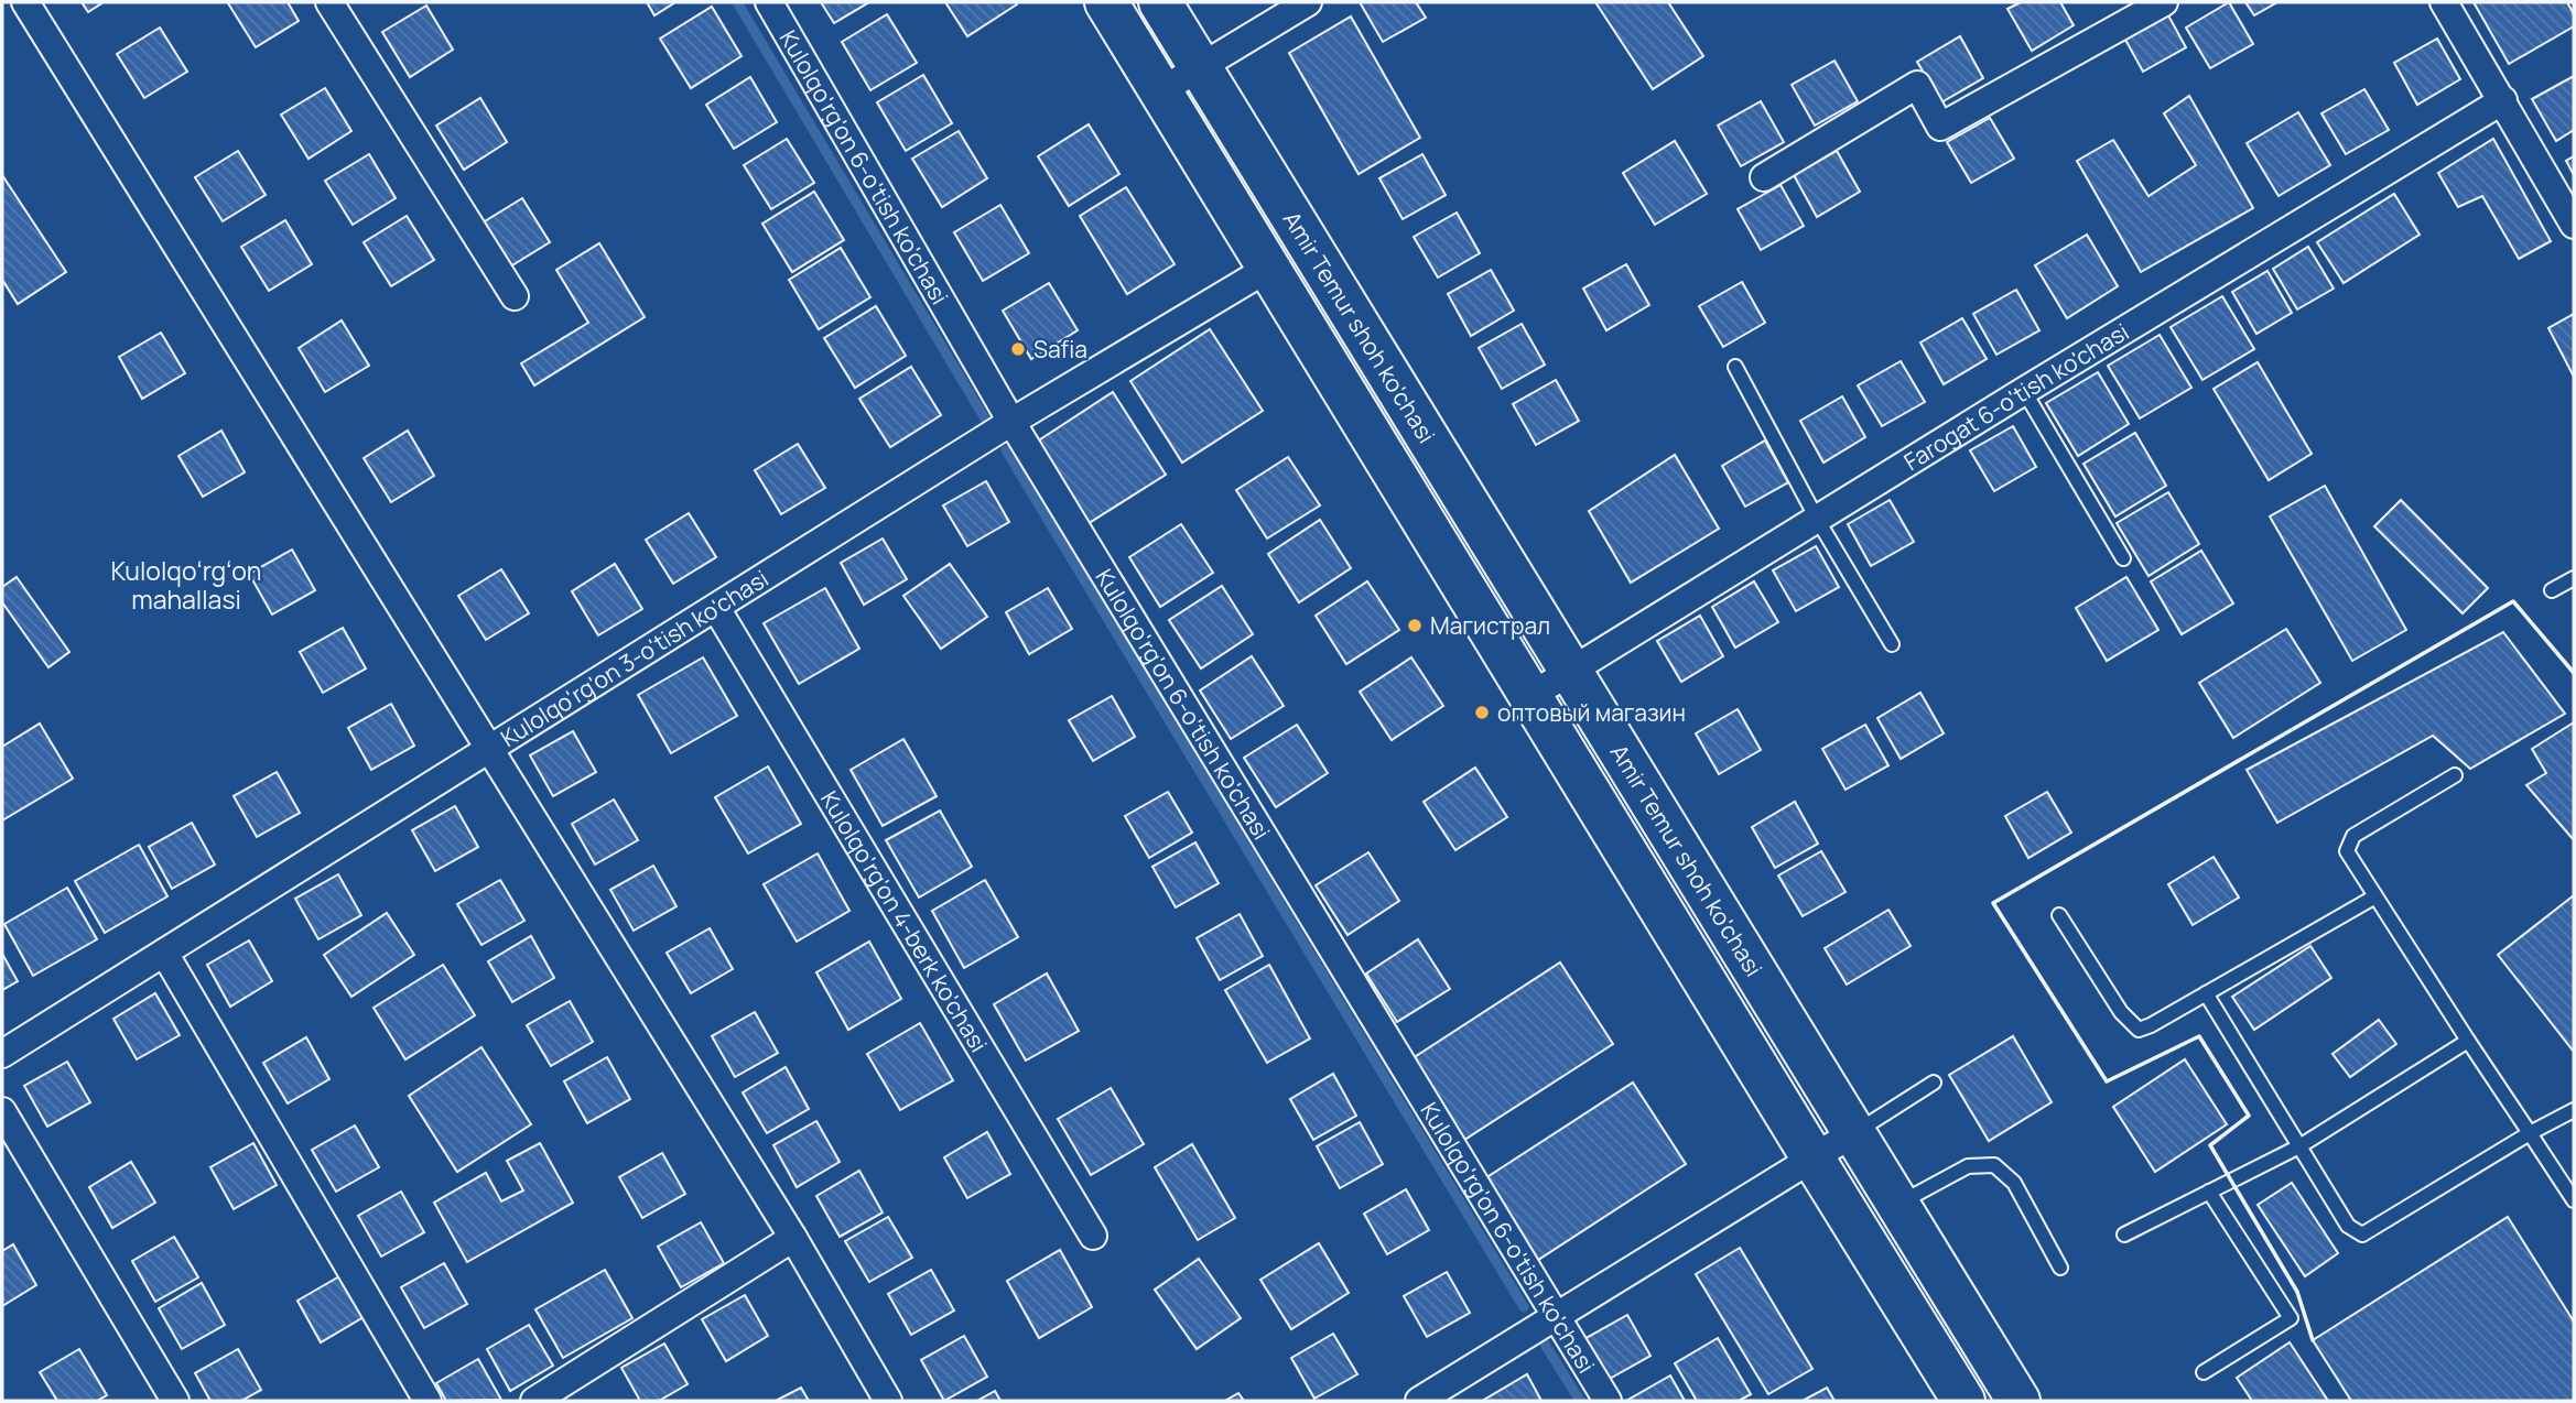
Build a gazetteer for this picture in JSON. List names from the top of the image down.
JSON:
{
  "streets": {
    "main road": ["Amir Temur shoh ko'chasi"],
    "street": [
      "Kulolqo'rg'on 6-o'tish ko'chasi",
      "Farogat 6-o'tish ko'chasi",
      "Kulolqo'rg'on 3-o'tish ko'chasi",
      "Kulolqo'rg'on 4-berk ko'chasi"
    ]
  },
  "crossings": [
    ["Kulolqo'rg'on 6-o'tish ko'chasi", "Kulolqo'rg'on 3-o'tish ko'chasi"],
    ["Amir Temur shoh ko'chasi", "Farogat 6-o'tish ko'chasi"],
    ["Amir Temur shoh ko'chasi", "Kulolqo'rg'on 3-o'tish ko'chasi"],
    ["Kulolqo'rg'on 3-o'tish ko'chasi", "Kulolqo'rg'on 4-berk ko'chasi"]
  ],
  "districts": ["Kulolqoʻrgʻon mahallasi"],
  "places": ["Safia", "Магистрал", "оптовый магазин"]
}
